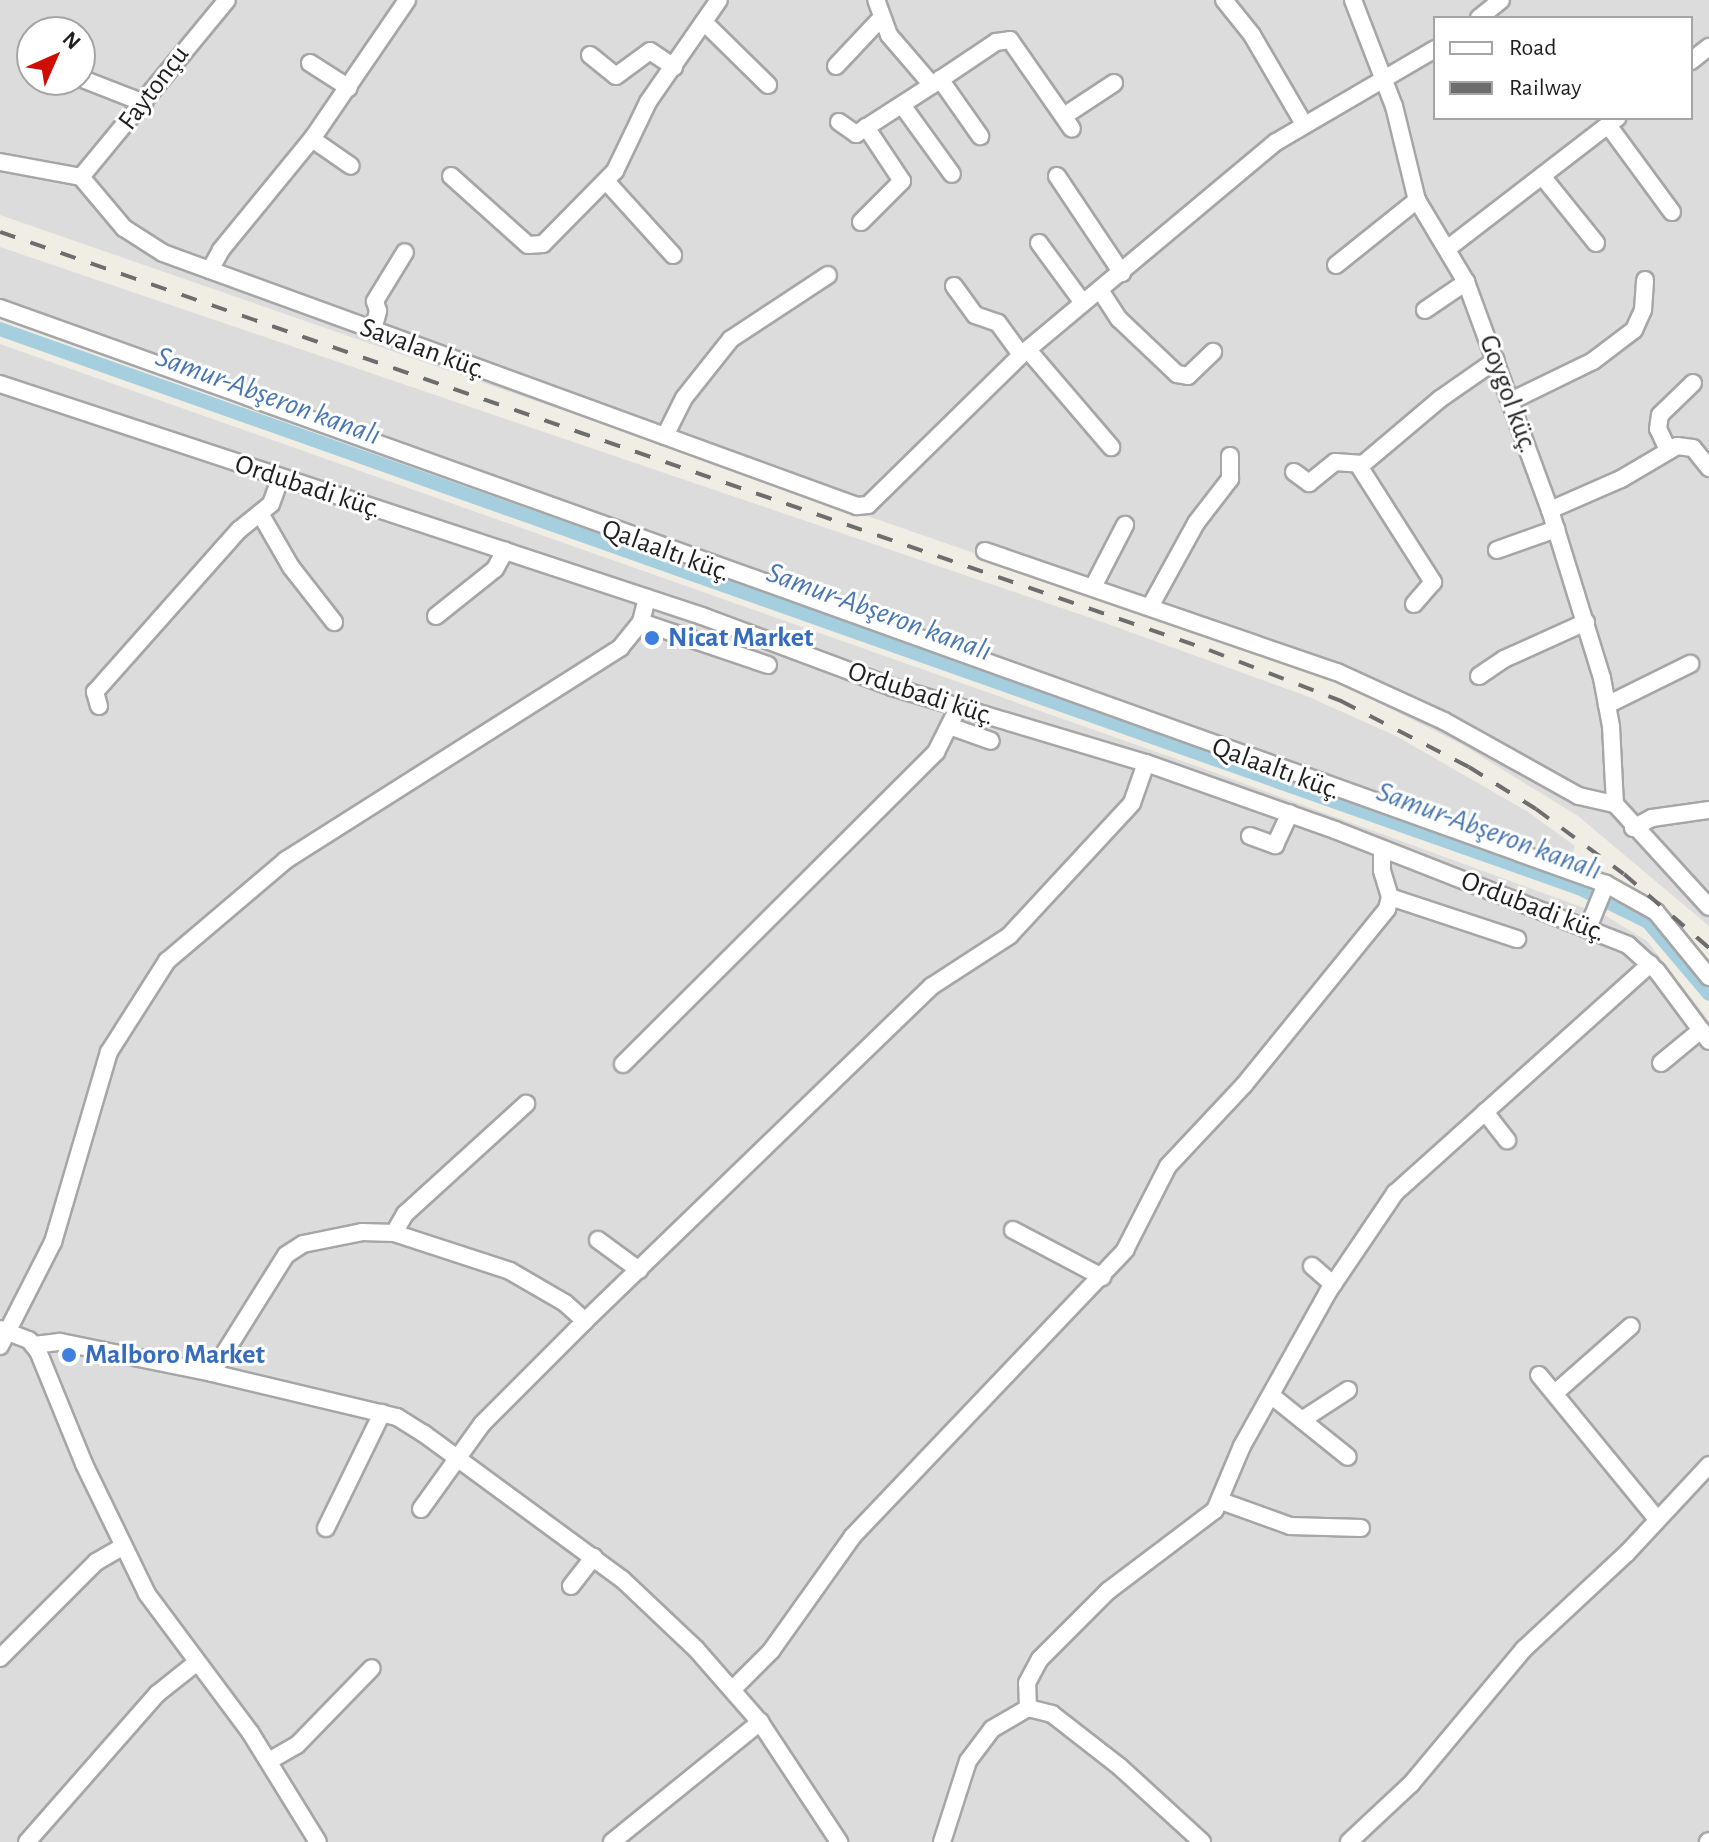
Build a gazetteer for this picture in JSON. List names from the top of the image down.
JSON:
{
  "streets": {
    "street": [
      "Faytonçu",
      "Savalan küç.",
      "Goygol küç.",
      "Ordubadi küç.",
      "Qalaaltı küç."
    ]
  },
  "crossings": [
    ["Faytonçu", "Savalan küç."]
  ],
  "water": ["Samur-Abşeron kanalı"],
  "places": ["Nicat Market", "Malboro Market"],
  "legend": ["Road", "Railway"],
  "north": "top right"
}
